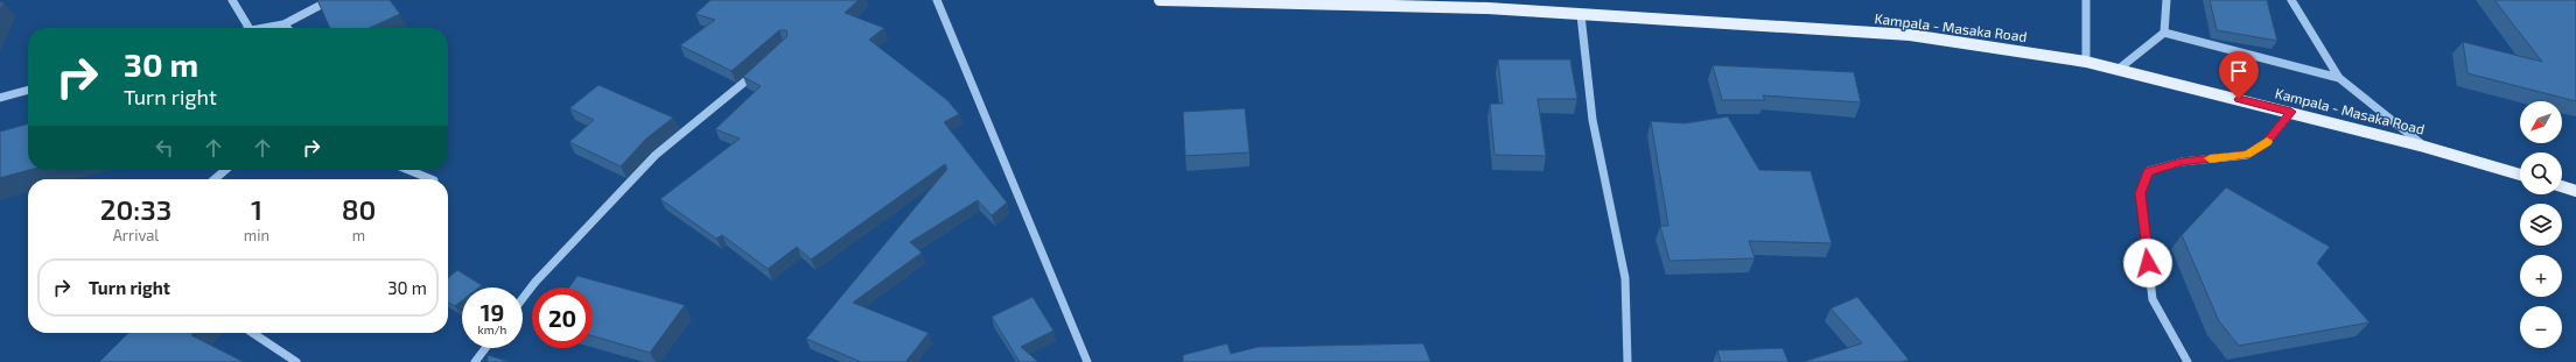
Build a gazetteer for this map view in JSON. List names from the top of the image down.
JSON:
{
  "streets": {
    "main road": ["Kampala - Masaka Road"]
  },
  "north": "bottom left",
  "page": {
    "turn": ["30 m", "Turn right"],
    "map_buttons": ["+", "−"],
    "eta": [
      "20:33",
      "Arrival",
      "1",
      "min",
      "80",
      "m"
    ],
    "list": [
      {
        "name": "Turn right",
        "value": "30 m"
      }
    ],
    "speed": "19 km/h",
    "limit": "20"
  }
}
